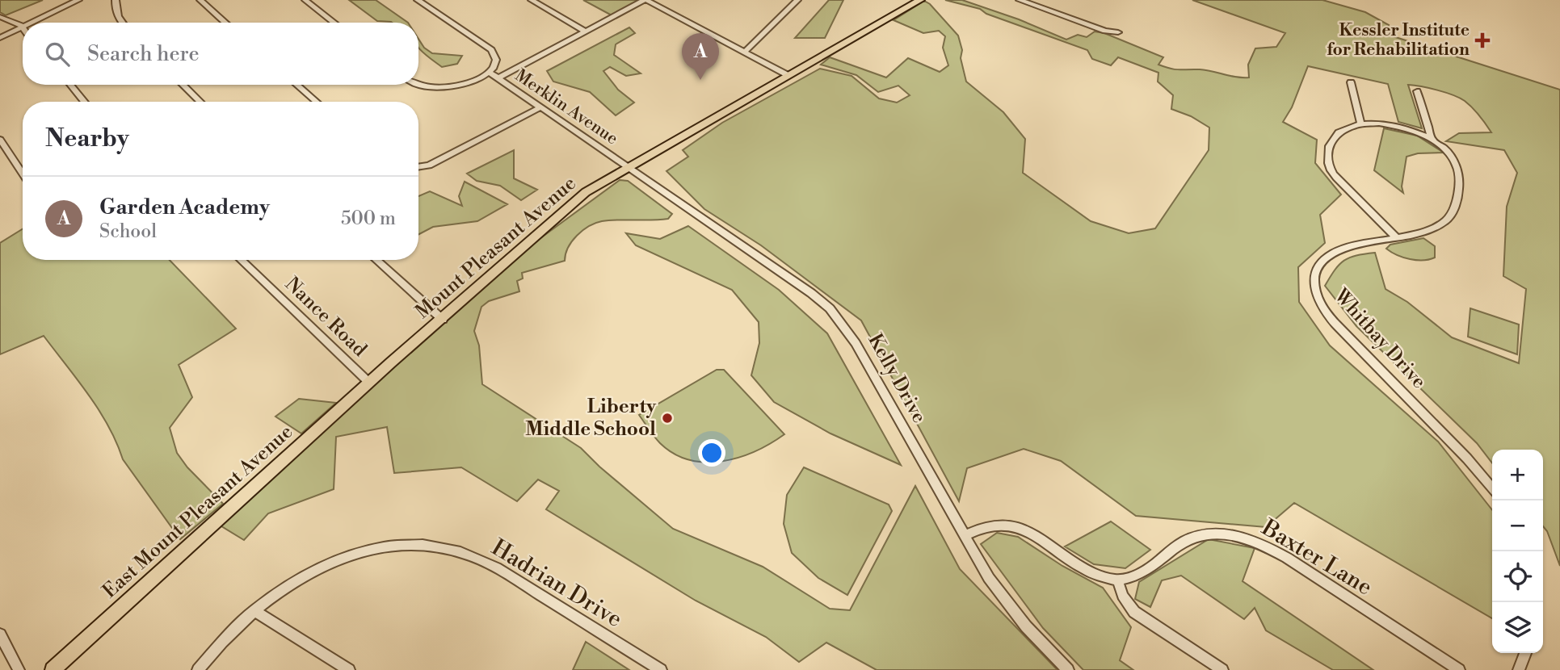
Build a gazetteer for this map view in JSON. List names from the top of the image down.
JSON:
{
  "streets": {
    "main road": ["Mount Pleasant Avenue", "East Mount Pleasant Avenue"],
    "street": [
      "Merklin Avenue",
      "Nance Road",
      "Whitbay Drive",
      "Kelly Drive",
      "Baxter Lane",
      "Hadrian Drive"
    ]
  },
  "crossings": [
    ["Merklin Avenue", "Mount Pleasant Avenue"],
    ["Merklin Avenue", "Kelly Drive"],
    ["Mount Pleasant Avenue", "Nance Road"],
    ["Mount Pleasant Avenue", "Kelly Drive"],
    ["Mount Pleasant Avenue", "East Mount Pleasant Avenue"],
    ["Nance Road", "East Mount Pleasant Avenue"]
  ],
  "places": {
    "health": ["Kessler Institute for Rehabilitation"],
    "other": ["Liberty Middle School"]
  },
  "page": {
    "search": "Search here",
    "pins": "A",
    "heading": "Nearby",
    "list": [
      {
        "mark": "A",
        "name": "Garden Academy",
        "note": "School",
        "value": "500 m"
      }
    ],
    "map_buttons": ["+", "−"]
  }
}
